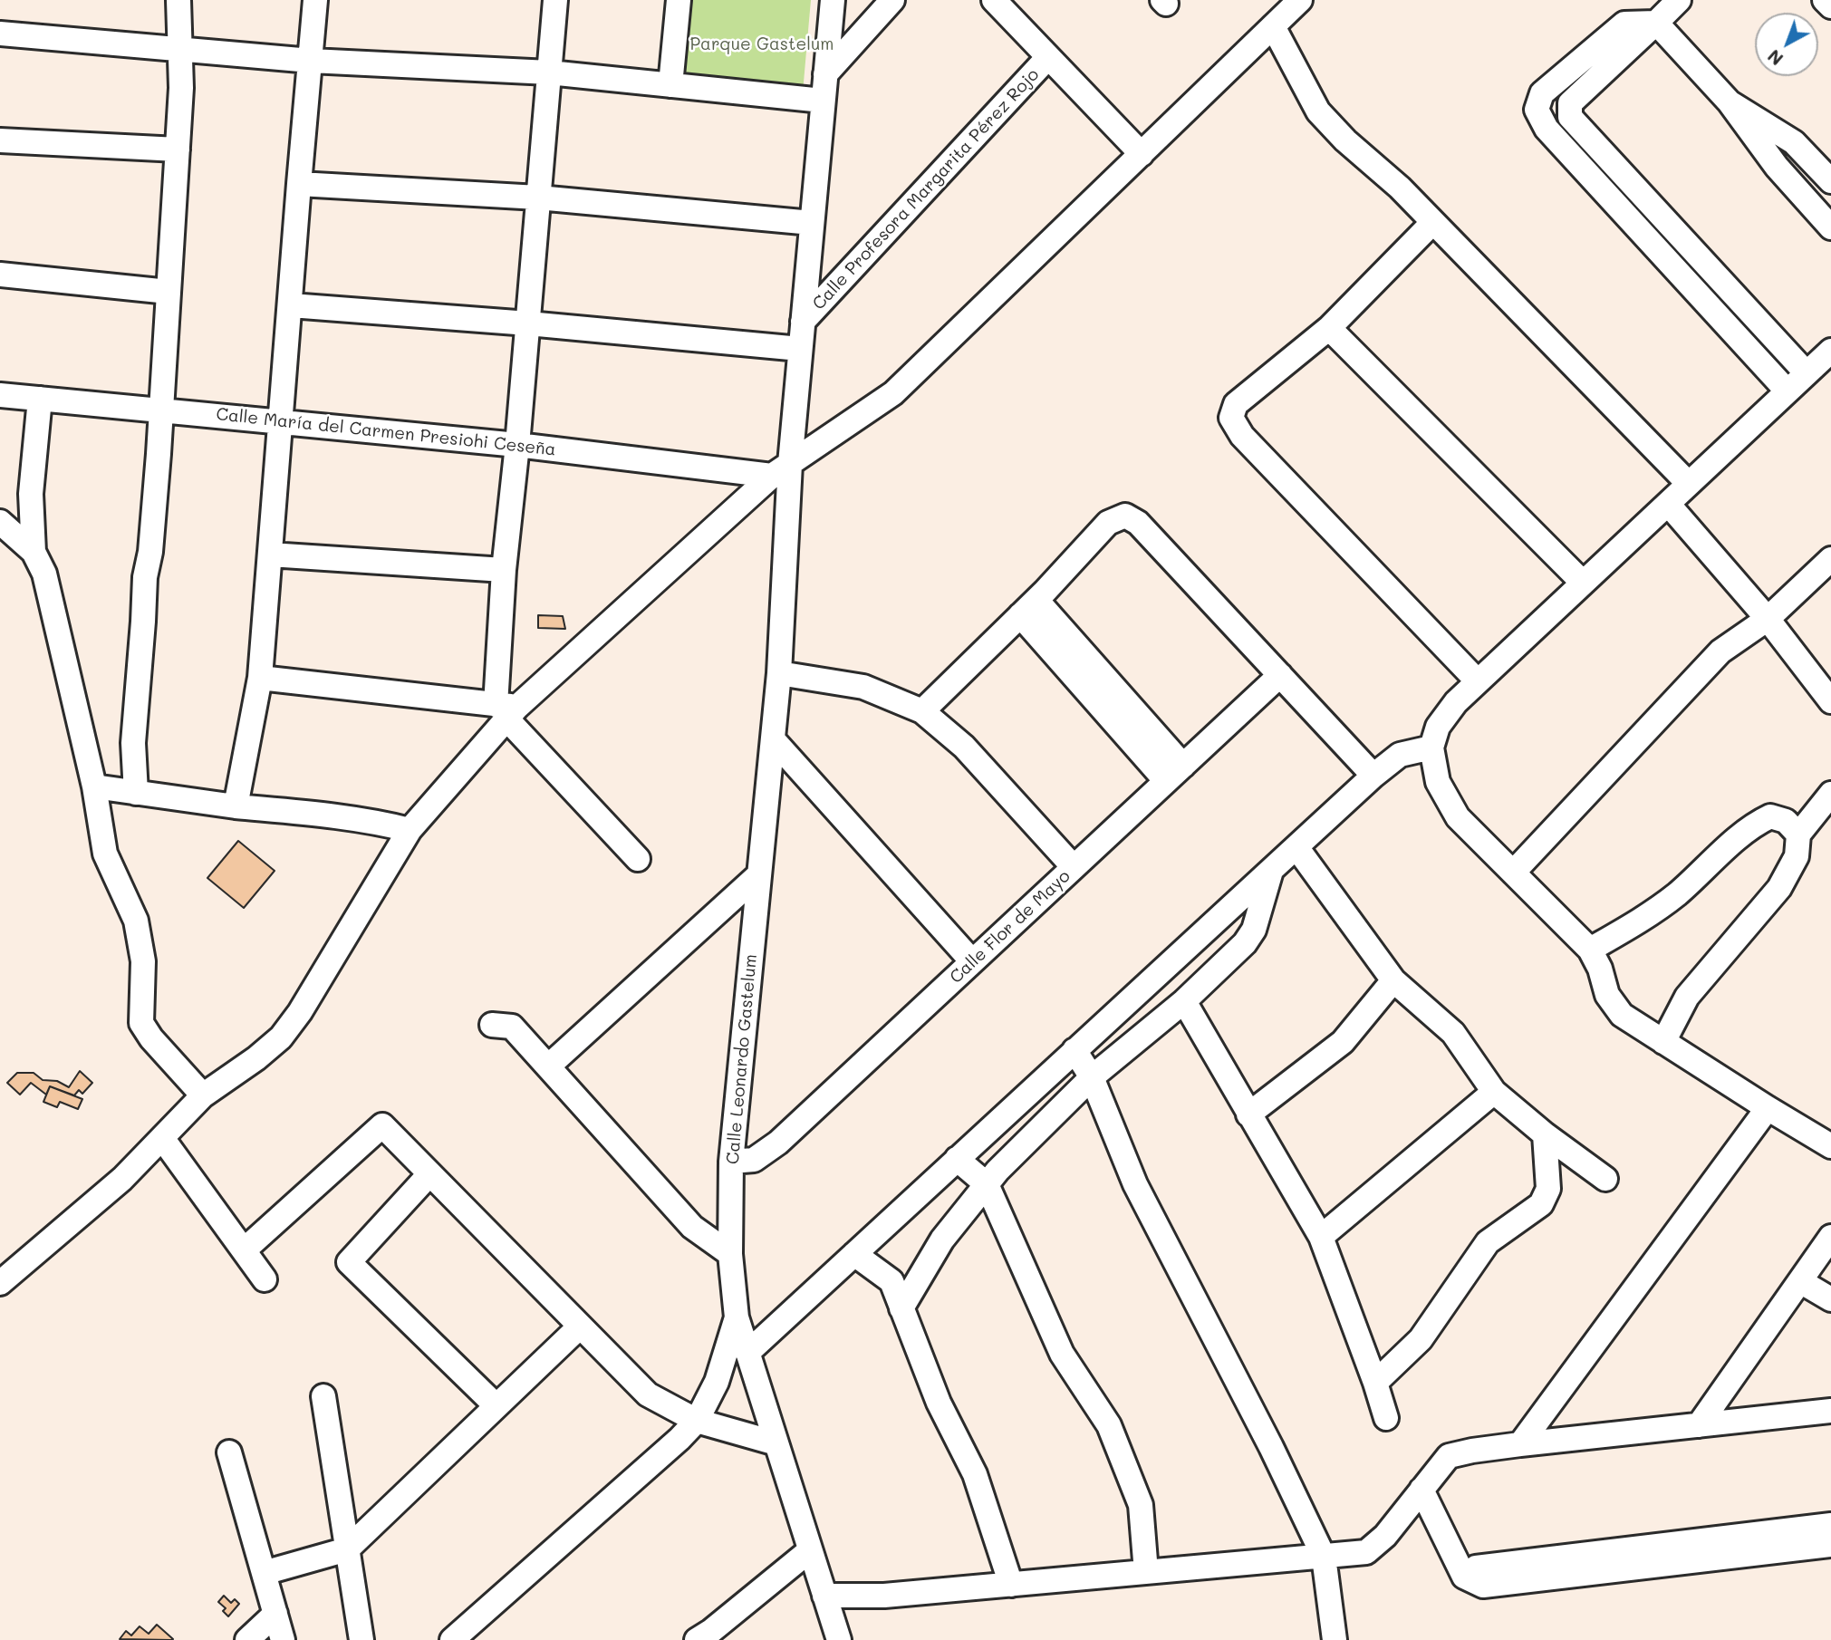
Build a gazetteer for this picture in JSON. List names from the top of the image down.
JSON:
{
  "streets": {
    "street": [
      "Calle Profesora Margarita Pérez Rojo",
      "Calle María del Carmen Presiohi Ceseña",
      "Calle Flor de Mayo",
      "Calle Leonardo Gastelum"
    ]
  },
  "crossings": [
    ["Calle Profesora Margarita Pérez Rojo", "Calle Leonardo Gastelum"],
    ["Calle María del Carmen Presiohi Ceseña", "Calle Leonardo Gastelum"],
    ["Calle Flor de Mayo", "Calle Leonardo Gastelum"]
  ],
  "parks": ["Parque Gastelum"],
  "north": "bottom left"
}
